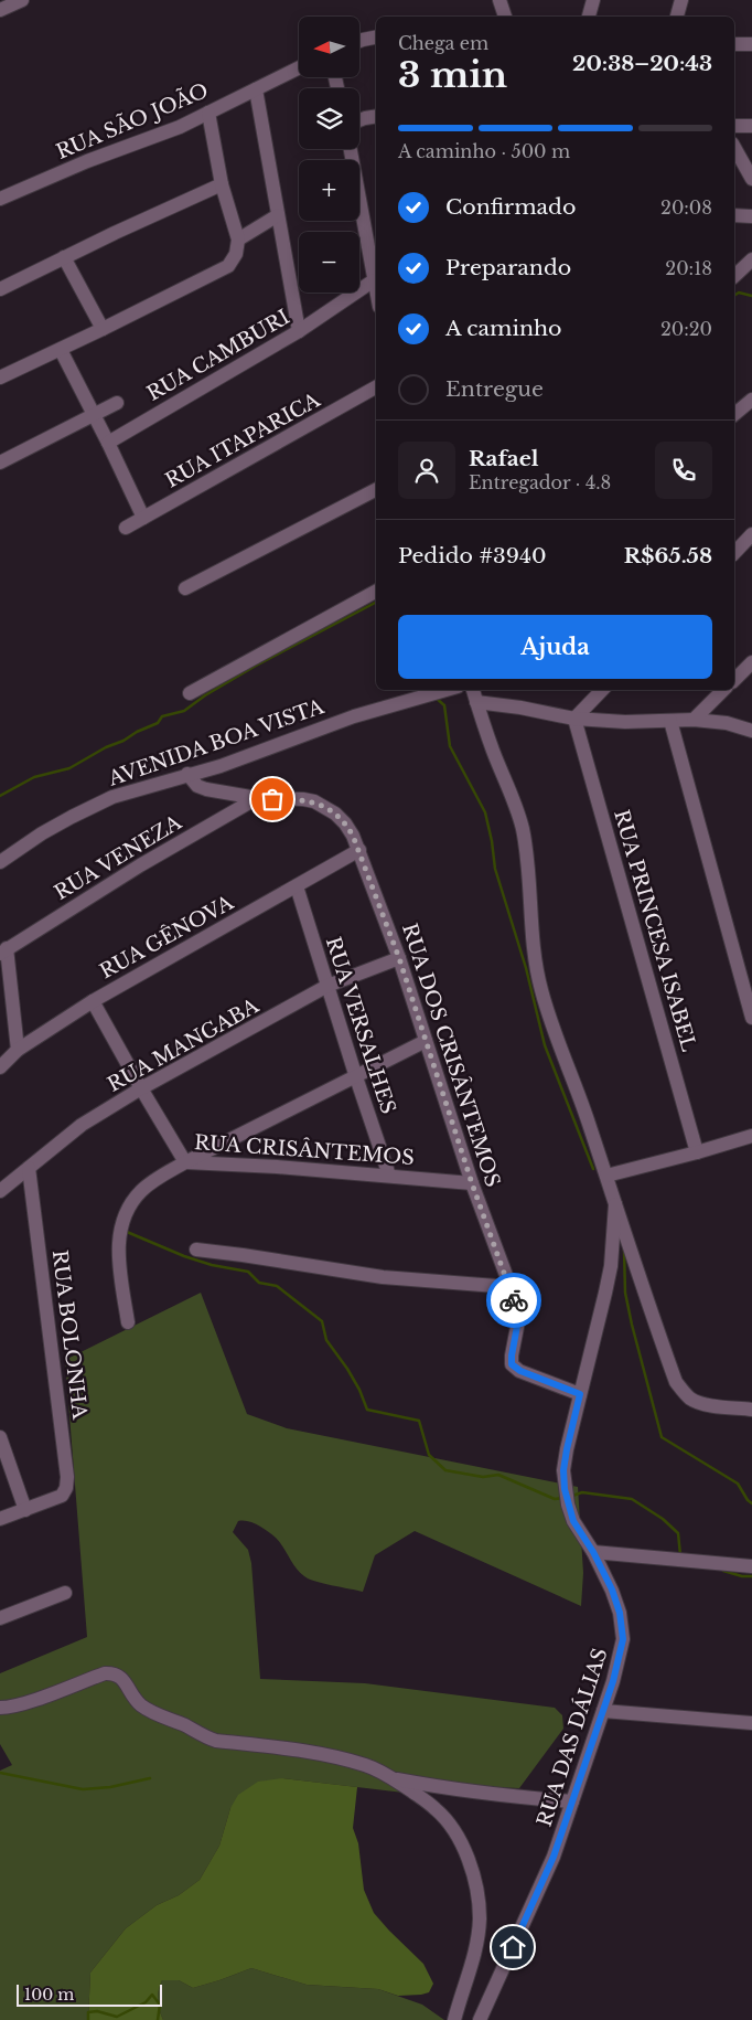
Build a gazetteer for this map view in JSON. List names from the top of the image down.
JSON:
{
  "streets": {
    "street": [
      "RUA SÃO JOÃO",
      "RUA CAMBURI",
      "RUA ITAPARICA",
      "AVENIDA BOA VISTA",
      "RUA VENEZA",
      "RUA PRINCESA ISABEL",
      "RUA GÊNOVA",
      "RUA VERSALHES",
      "RUA MANGABA",
      "RUA DOS CRISÂNTEMOS",
      "RUA CRISÂNTEMOS",
      "RUA BOLONHA",
      "RUA DAS DÁLIAS"
    ]
  },
  "crossings": [
    ["AVENIDA BOA VISTA", "RUA DOS CRISÂNTEMOS"],
    ["RUA VENEZA", "RUA DOS CRISÂNTEMOS"],
    ["RUA GÊNOVA", "RUA VERSALHES"],
    ["RUA GÊNOVA", "RUA DOS CRISÂNTEMOS"],
    ["RUA GÊNOVA", "RUA CRISÂNTEMOS"],
    ["RUA VERSALHES", "RUA MANGABA"],
    ["RUA VERSALHES", "RUA CRISÂNTEMOS"],
    ["RUA MANGABA", "RUA DOS CRISÂNTEMOS"],
    ["RUA MANGABA", "RUA CRISÂNTEMOS"],
    ["RUA MANGABA", "RUA BOLONHA"],
    ["RUA DOS CRISÂNTEMOS", "RUA CRISÂNTEMOS"],
    ["RUA DOS CRISÂNTEMOS", "RUA DAS DÁLIAS"]
  ],
  "scale_bar": "100 m",
  "north": "left",
  "page": {
    "map_buttons": ["+", "−"],
    "heading": ["3 min", "Chega em", "20:38–20:43"],
    "panel": [
      "Rafael",
      "Entregador · 4.8",
      "Pedido #3940",
      "R$65.58"
    ],
    "bar": "A caminho · 500 m",
    "list": [
      ["Confirmado", "20:08"],
      ["Preparando", "20:18"],
      ["A caminho", "20:20"],
      "Entregue"
    ],
    "buttons": "Ajuda",
    "scale": "100 m"
  }
}
